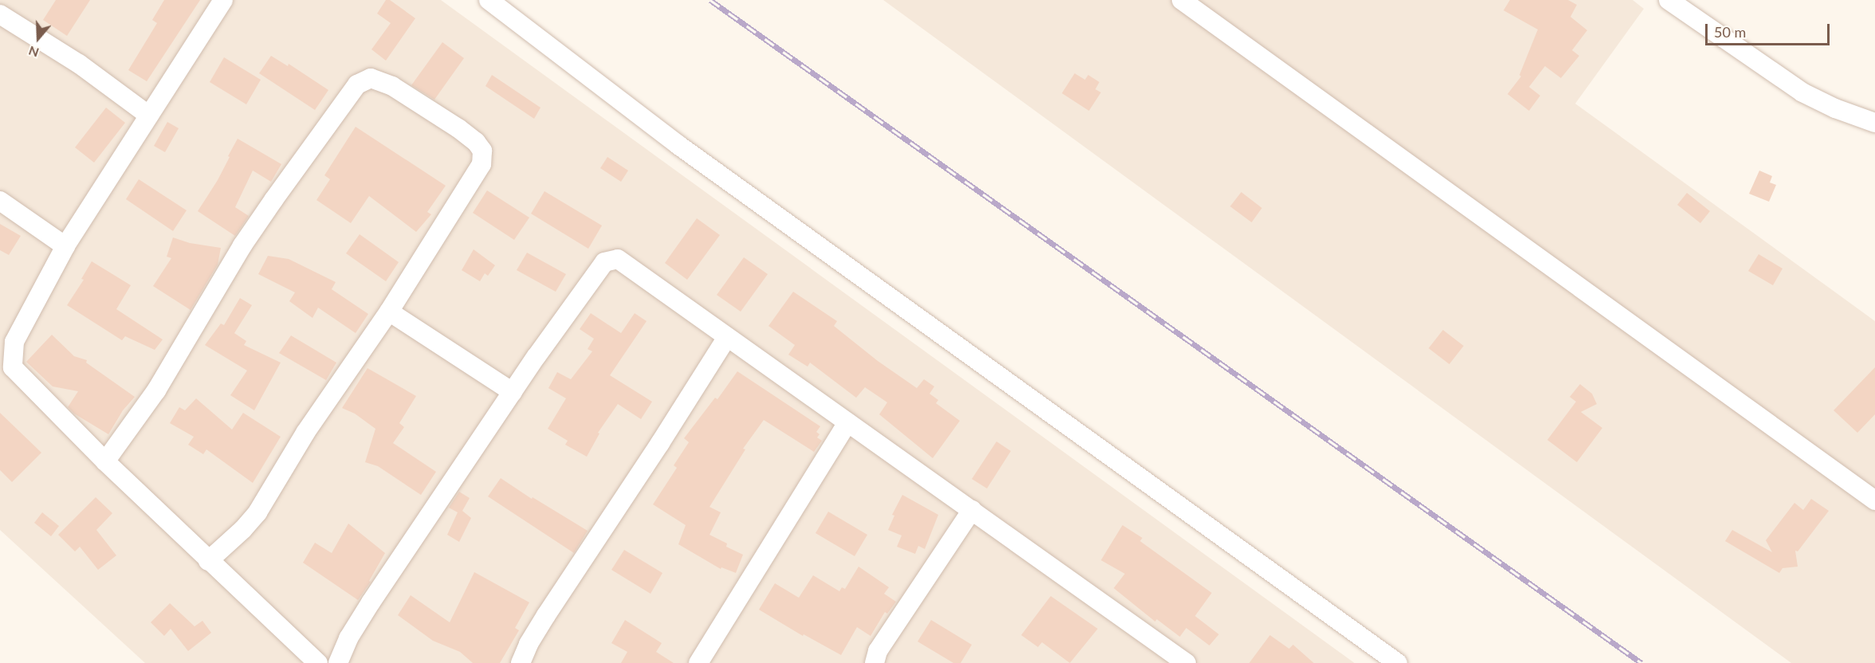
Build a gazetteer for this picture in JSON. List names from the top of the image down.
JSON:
{
  "scale_bar": "50 m",
  "north": "bottom"
}
